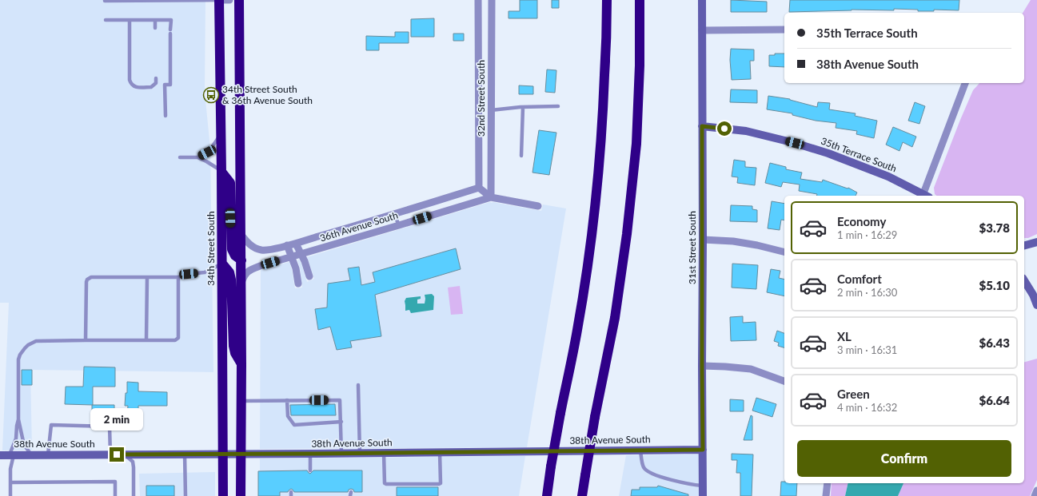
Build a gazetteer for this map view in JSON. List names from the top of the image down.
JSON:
{
  "streets": {
    "highway": ["34th Street South"],
    "street": [
      "32nd Street South",
      "35th Terrace South",
      "36th Avenue South",
      "31st Street South",
      "38th Avenue South"
    ]
  },
  "crossings": [
    ["32nd Street South", "36th Avenue South"],
    ["35th Terrace South", "31st Street South"],
    ["31st Street South", "38th Avenue South"],
    ["34th Street South", "38th Avenue South"]
  ],
  "places": {
    "bus stop": ["34th Street South & 36th Avenue South"]
  },
  "page": {
    "banner": ["35th Terrace South", "38th Avenue South"],
    "list": [
      {
        "name": "Economy",
        "note": "1 min · 16:29",
        "value": "$3.78"
      },
      {
        "name": "Comfort",
        "note": "2 min · 16:30",
        "value": "$5.10"
      },
      {
        "name": "XL",
        "note": "3 min · 16:31",
        "value": "$6.43"
      },
      {
        "name": "Green",
        "note": "4 min · 16:32",
        "value": "$6.64"
      }
    ],
    "bubble": "2 min",
    "buttons": "Confirm"
  }
}
